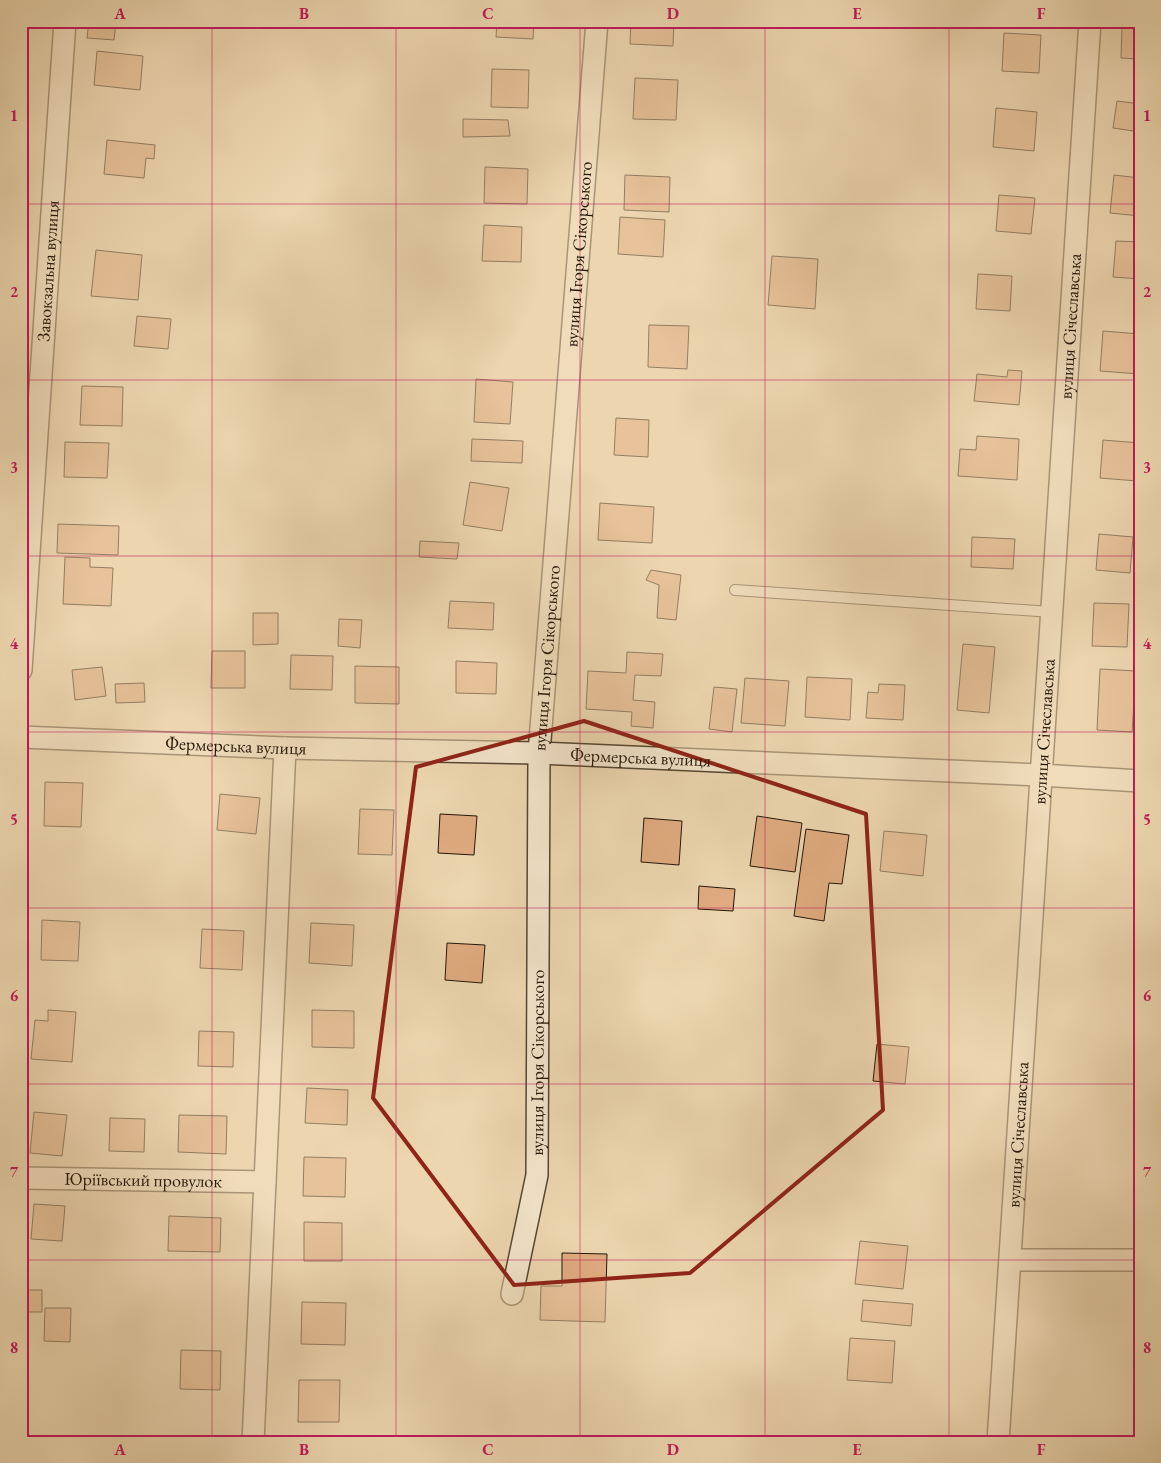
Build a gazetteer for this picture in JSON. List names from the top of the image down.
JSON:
{
  "streets": {
    "street": [
      "вулиця Ігоря Сікорського",
      "Завокзальна вулиця",
      "вулиця Січеславська",
      "Фермерська вулиця",
      "Юріївський провулок"
    ]
  },
  "crossings": [
    ["вулиця Ігоря Сікорського", "Фермерська вулиця"],
    ["вулиця Січеславська", "Фермерська вулиця"]
  ],
  "grid": {
    "columns": [
      "A",
      "B",
      "C",
      "D",
      "E",
      "F"
    ],
    "rows": [
      "1",
      "2",
      "3",
      "4",
      "5",
      "6",
      "7",
      "8"
    ]
  }
}
